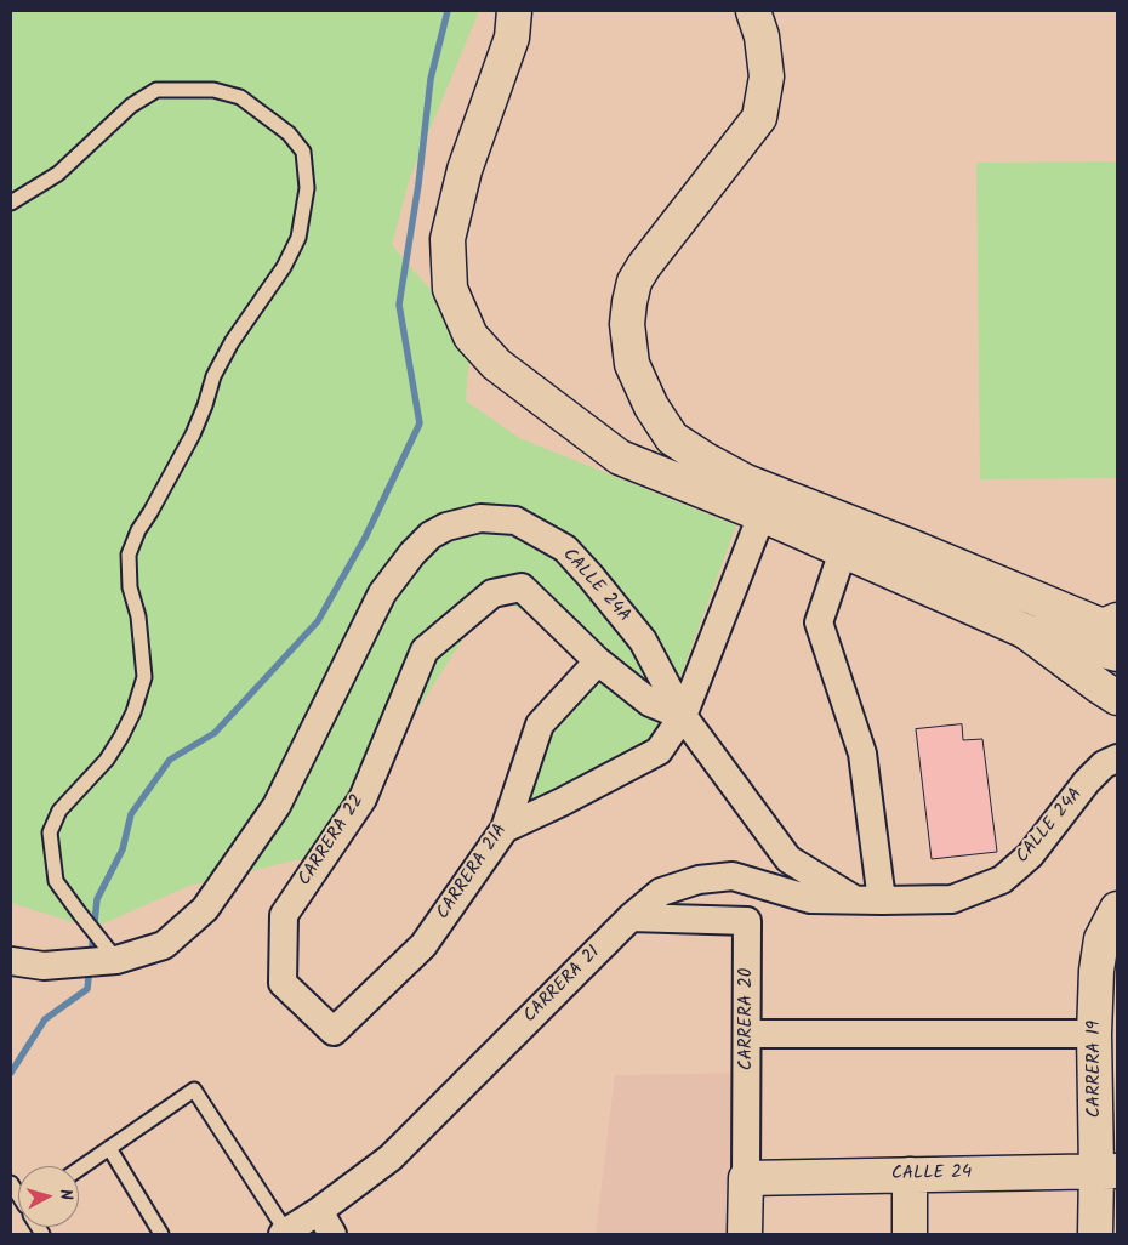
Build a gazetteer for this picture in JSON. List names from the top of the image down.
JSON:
{
  "streets": {
    "main road": ["CARRERA 20", "CARRERA 19", "CALLE 24"],
    "street": [
      "CALLE 24A",
      "CARRERA 22",
      "CARRERA 21A",
      "CARRERA 21"
    ]
  },
  "crossings": [
    ["CALLE 24A", "CARRERA 21"],
    ["CARRERA 22", "CARRERA 21A"],
    ["CARRERA 21", "CARRERA 20"],
    ["CARRERA 20", "CALLE 24"],
    ["CARRERA 19", "CALLE 24"]
  ],
  "north": "right"
}
